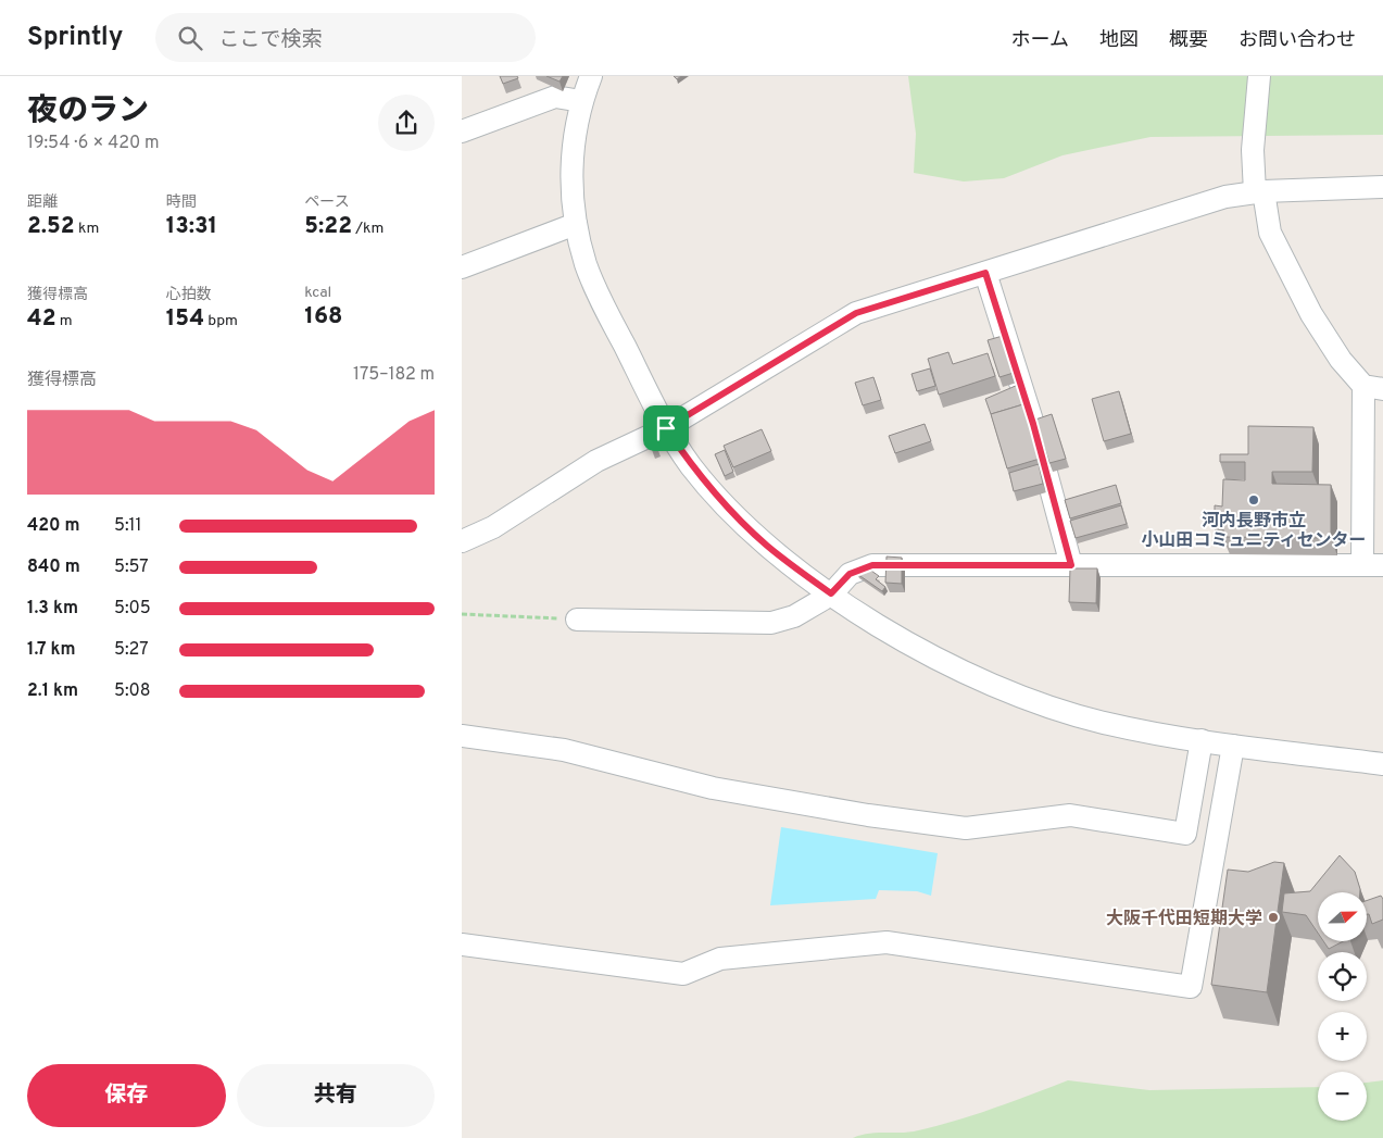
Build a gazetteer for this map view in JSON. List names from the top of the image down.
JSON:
{
  "places": ["河内長野市立 小山田コミュニティセンター", "大阪千代田短期大学"],
  "north": "right",
  "page": {
    "header": "Sprintly",
    "search": "ここで検索",
    "nav": [
      "ホーム",
      "地図",
      "概要",
      "お問い合わせ"
    ],
    "heading": ["夜のラン", "19:54 · 6 × 420 m"],
    "stats": [
      ["距離", "2.52 km"],
      ["時間", "13:31"],
      ["ペース", "5:22 /km"],
      ["獲得標高", "42 m"],
      ["心拍数", "154 bpm"],
      ["kcal", "168"]
    ],
    "chart": ["獲得標高", "175–182 m"],
    "list": [
      {
        "name": "420 m",
        "note": "5:11"
      },
      {
        "name": "840 m",
        "note": "5:57"
      },
      {
        "name": "1.3 km",
        "note": "5:05"
      },
      {
        "name": "1.7 km",
        "note": "5:27"
      },
      {
        "name": "2.1 km",
        "note": "5:08"
      }
    ],
    "map_buttons": ["+", "−"],
    "buttons": ["保存", "共有"]
  }
}
